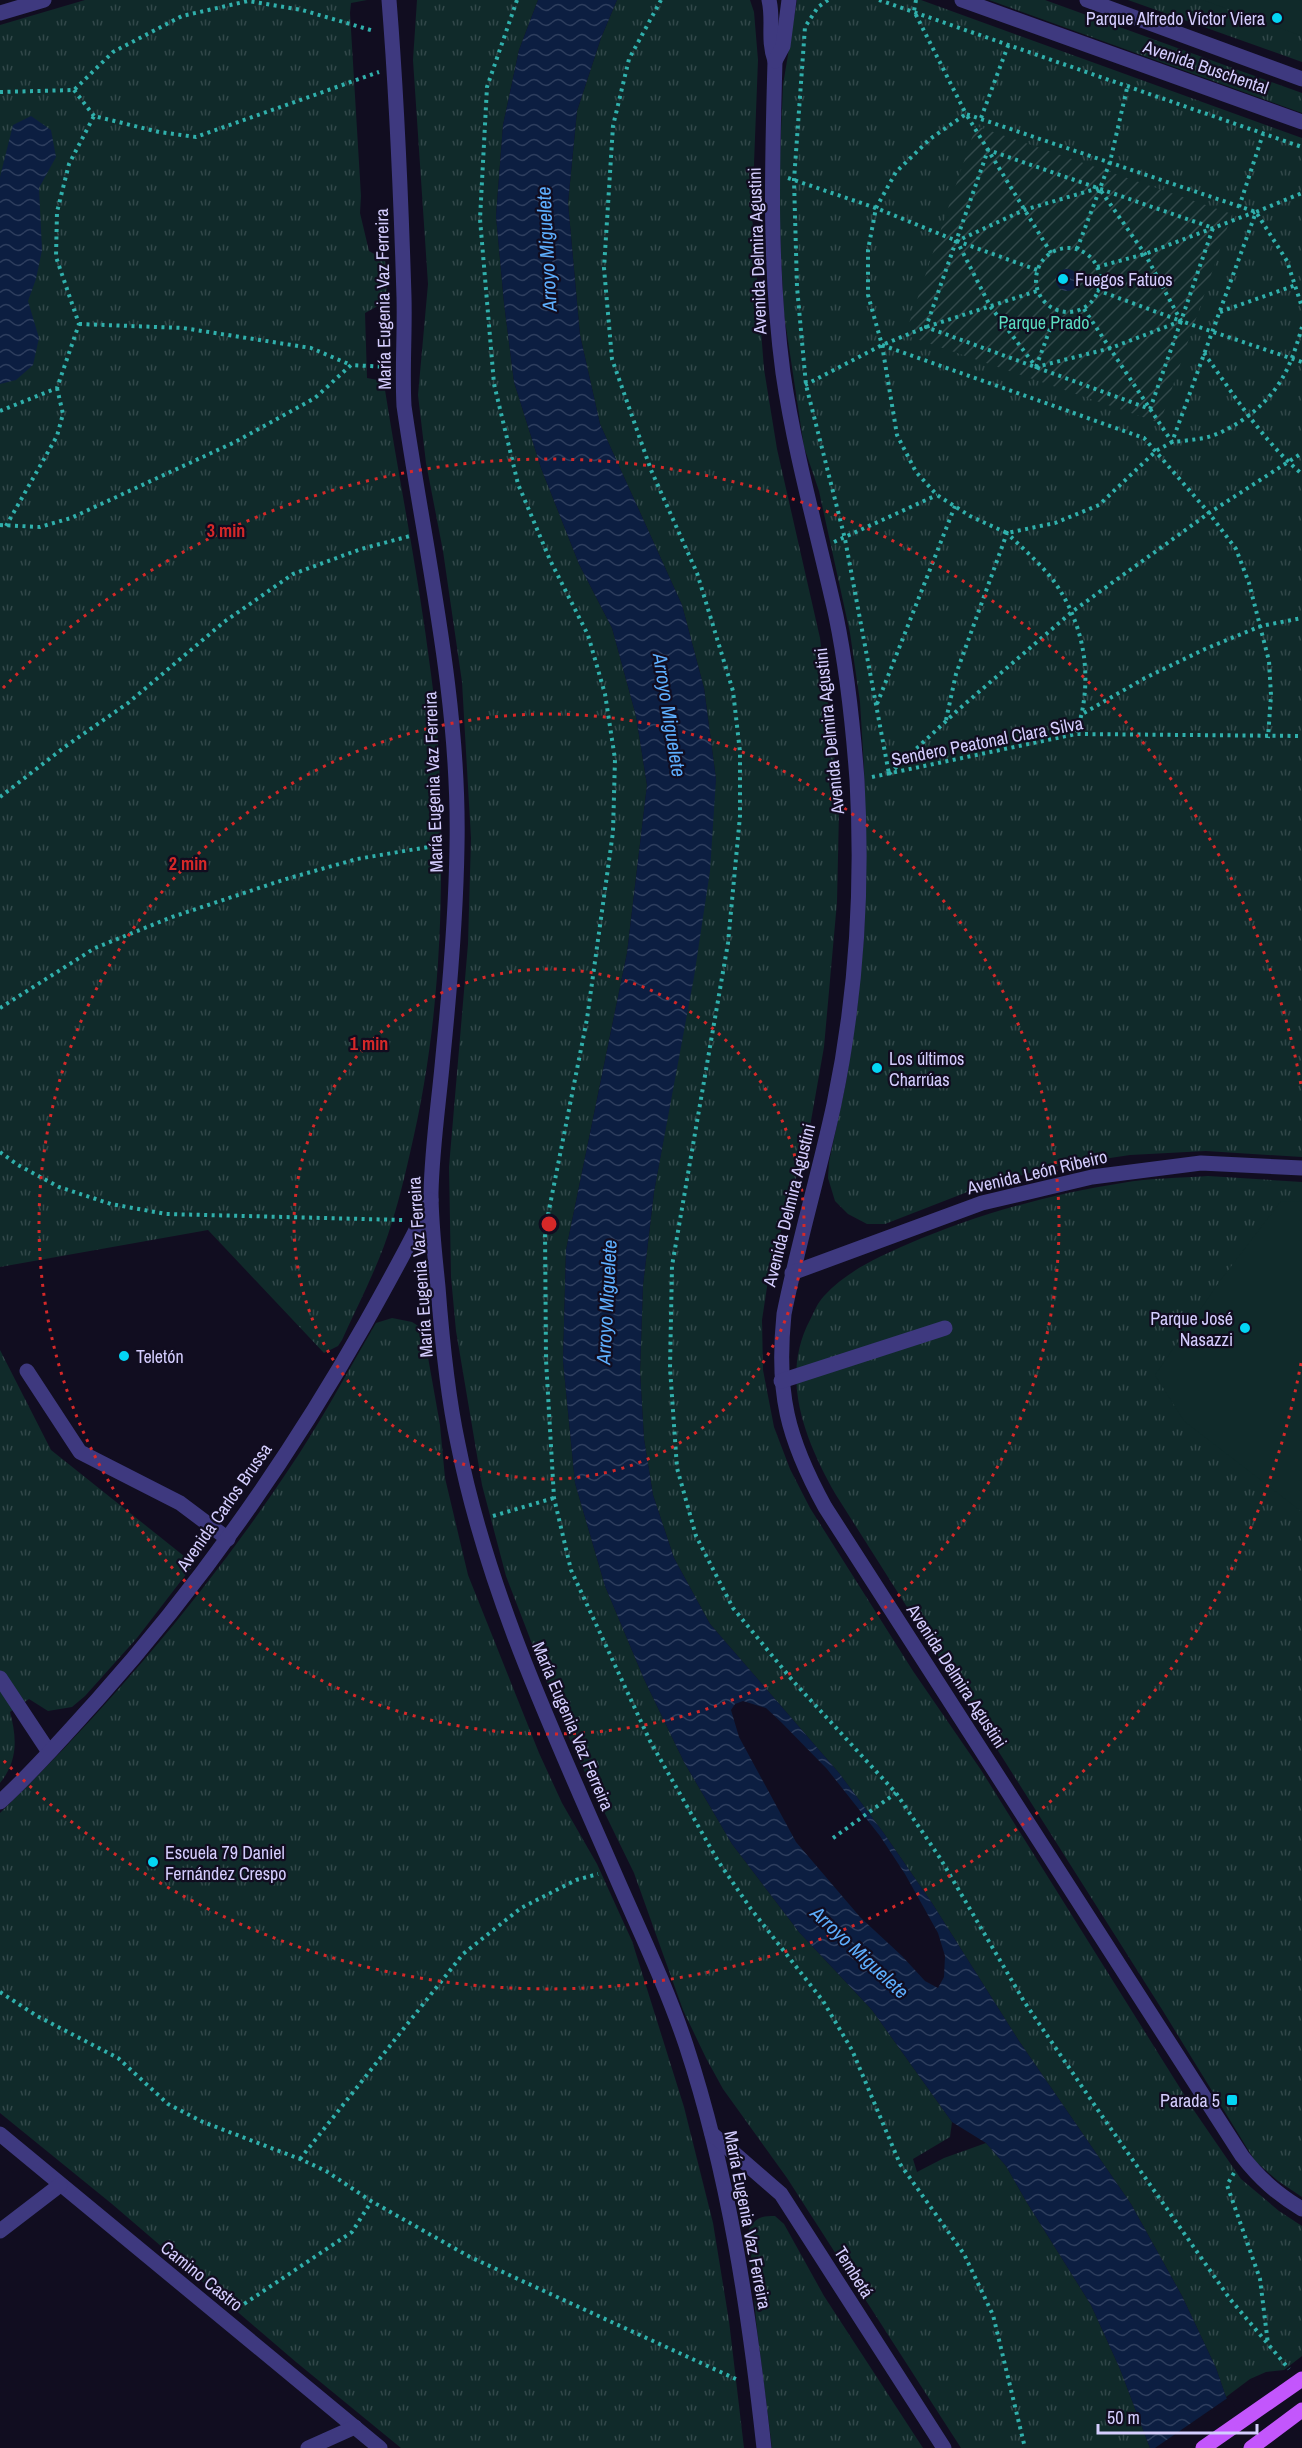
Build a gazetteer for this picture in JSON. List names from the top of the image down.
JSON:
{
  "streets": {
    "street": [
      "Avenida Buschental",
      "Avenida Delmira Agustini",
      "María Eugenia Vaz Ferreira",
      "Avenida León Ribeiro",
      "Avenida Carlos Brussa",
      "Tembetá",
      "Camino Castro"
    ],
    "path": ["Sendero Peatonal Clara Silva"]
  },
  "crossings": [
    ["Avenida Delmira Agustini", "Sendero Peatonal Clara Silva"],
    ["Avenida Delmira Agustini", "Avenida León Ribeiro"],
    ["María Eugenia Vaz Ferreira", "Avenida Carlos Brussa"],
    ["María Eugenia Vaz Ferreira", "Tembetá"]
  ],
  "water": ["Arroyo Miguelete"],
  "parks": ["Parque Prado"],
  "places": {
    "other": [
      "Parque Alfredo Víctor Viera",
      "Fuegos Fatuos",
      "Los últimos Charrúas",
      "Parque José Nasazzi",
      "Teletón",
      "Escuela 79 Daniel Fernández Crespo"
    ],
    "transit": ["Parada 5"]
  },
  "scale_bar": "50 m",
  "rings": ["3 min", "2 min", "1 min"]
}
